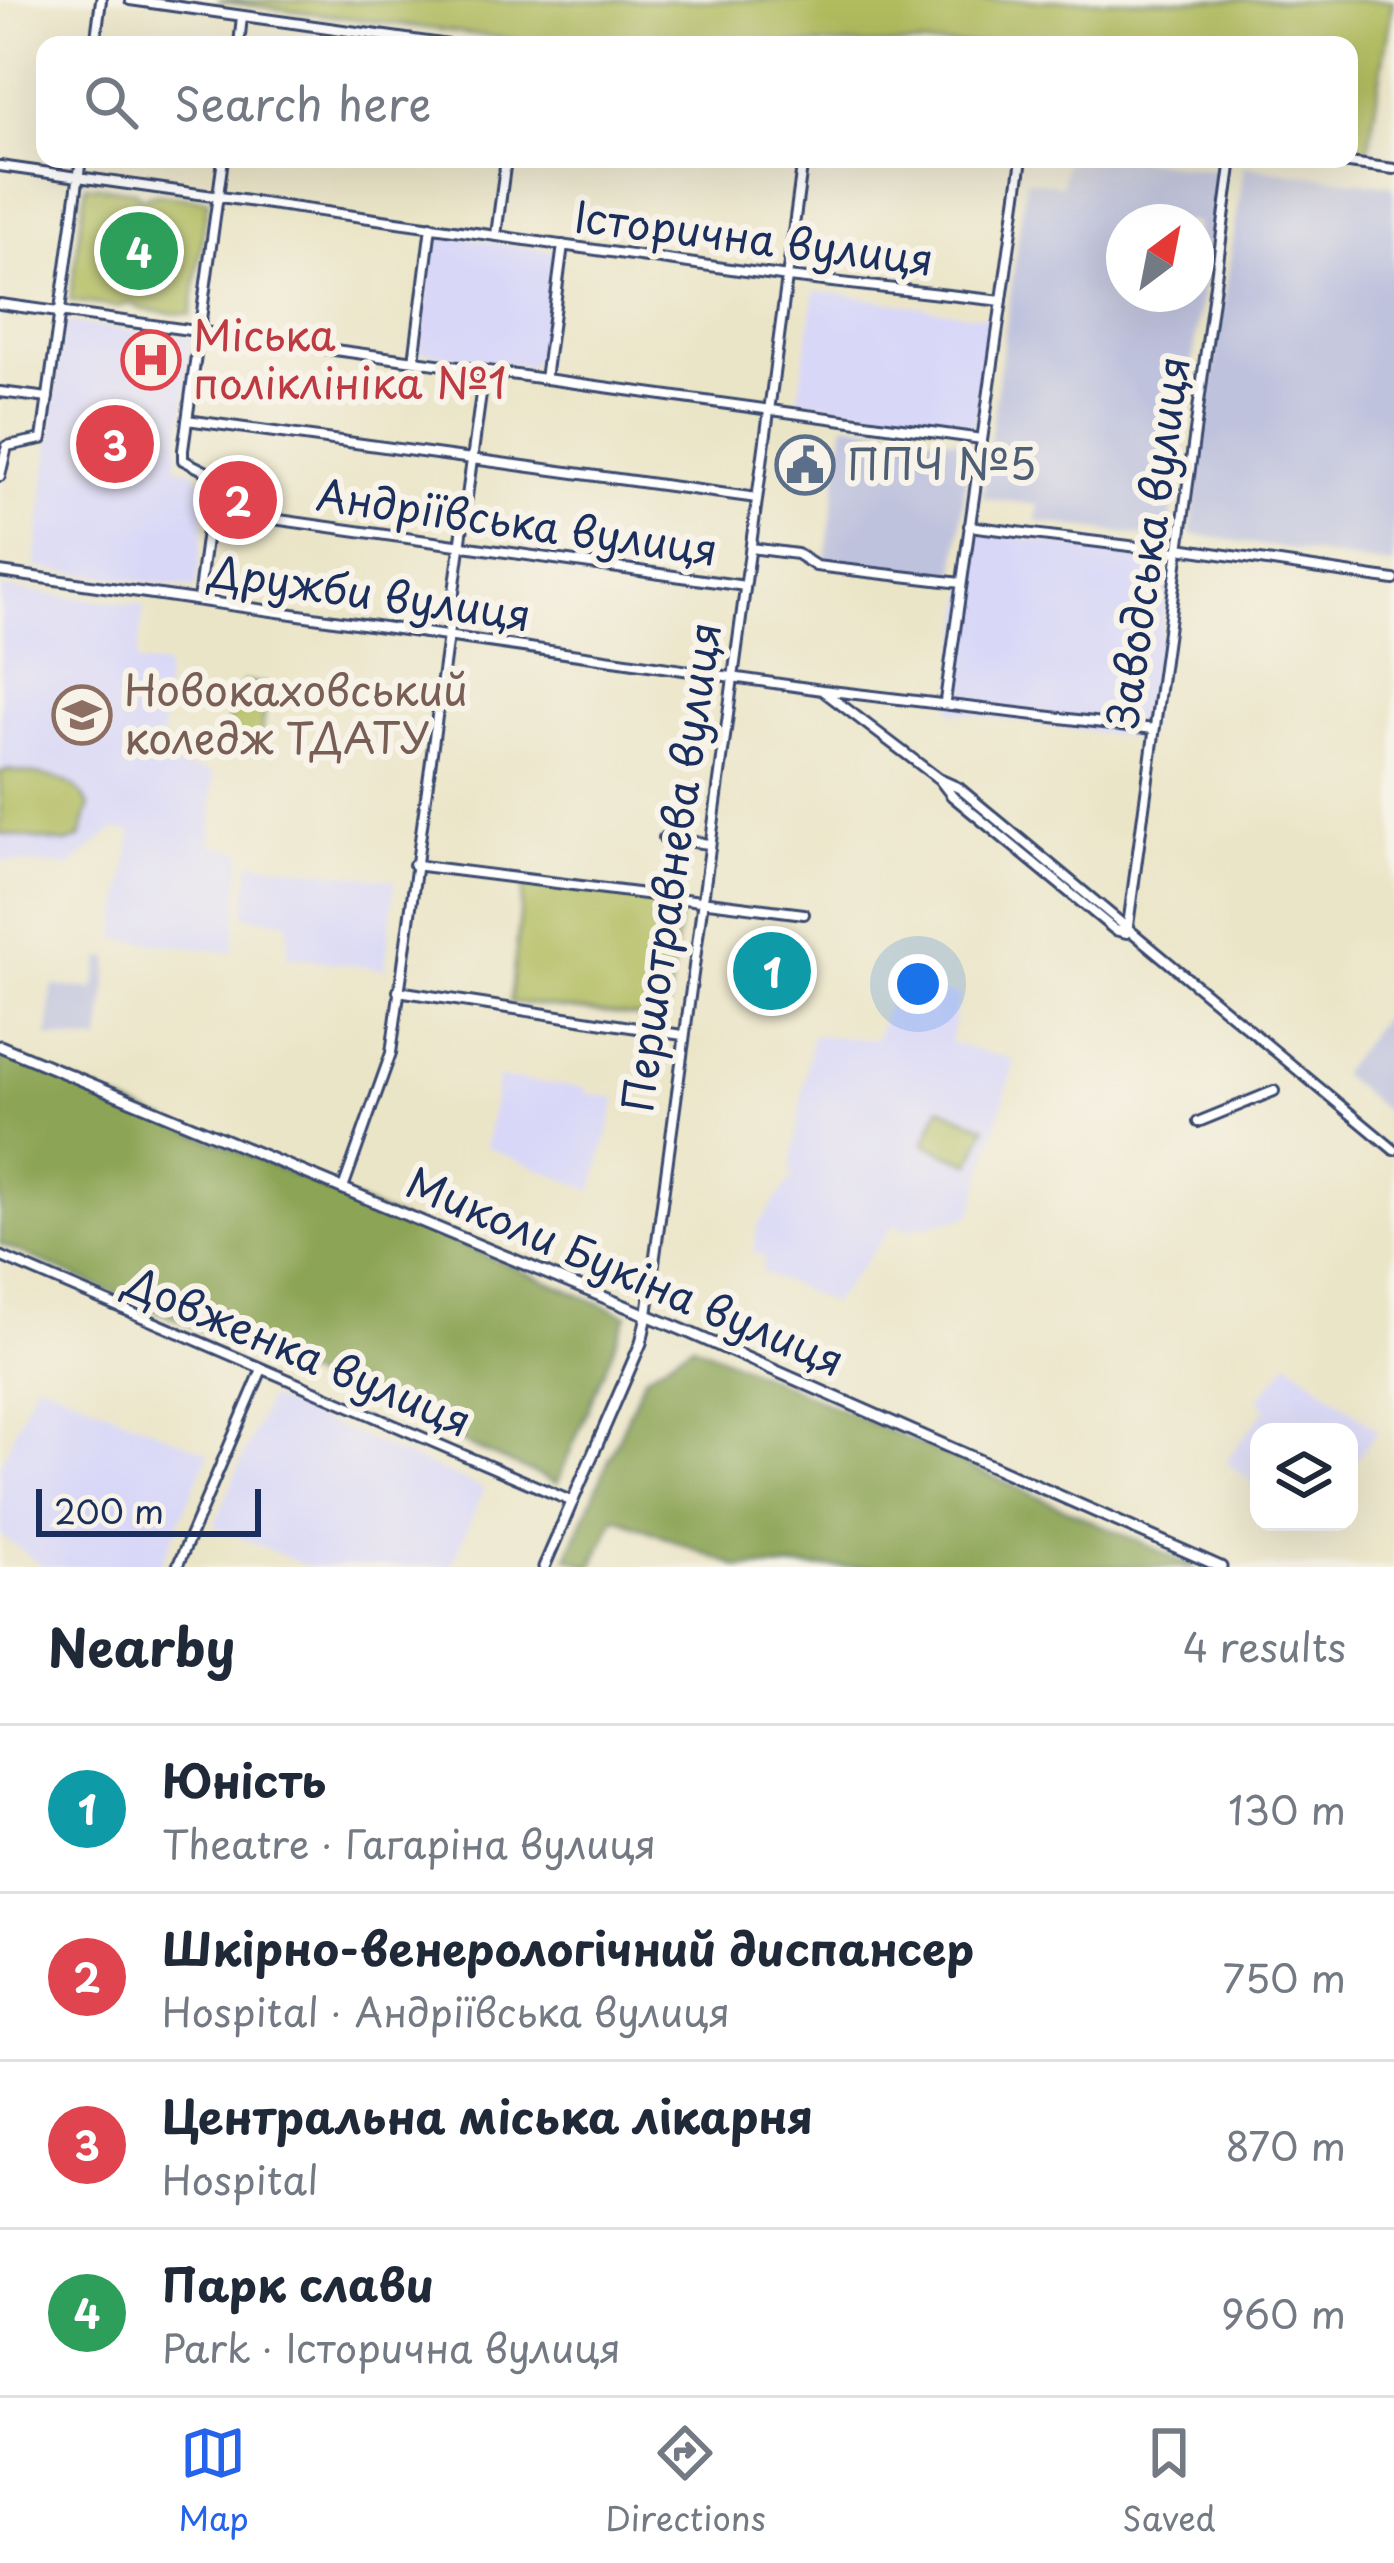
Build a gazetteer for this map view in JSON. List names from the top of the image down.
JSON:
{
  "streets": {
    "street": [
      "Історична вулиця",
      "Андріївська вулиця",
      "Заводська вулиця",
      "Дружби вулиця",
      "Першотравнева вулиця",
      "Миколи Букіна вулиця",
      "Довженка вулиця"
    ]
  },
  "crossings": [
    ["Історична вулиця", "Першотравнева вулиця"],
    ["Андріївська вулиця", "Першотравнева вулиця"],
    ["Заводська вулиця", "Дружби вулиця"],
    ["Дружби вулиця", "Першотравнева вулиця"],
    ["Першотравнева вулиця", "Миколи Букіна вулиця"],
    ["Першотравнева вулиця", "Довженка вулиця"]
  ],
  "places": {
    "hospital": ["Міська поліклініка №1"],
    "public building": ["ППЧ №5"],
    "school or university": ["Новокаховський коледж ТДАТУ"]
  },
  "scale_bar": "200 m",
  "north": "top right",
  "page": {
    "search": "Search here",
    "pins": [
      "4",
      "3",
      "2",
      "1"
    ],
    "scale": "200 m",
    "heading": ["Nearby", "4 results"],
    "list": [
      {
        "mark": "1",
        "name": "Юність",
        "note": "Theatre · Гагаріна вулиця",
        "value": "130 m"
      },
      {
        "mark": "2",
        "name": "Шкірно-венерологічний диспансер",
        "note": "Hospital · Андріївська вулиця",
        "value": "750 m"
      },
      {
        "mark": "3",
        "name": "Центральна міська лікарня",
        "note": "Hospital",
        "value": "870 m"
      },
      {
        "mark": "4",
        "name": "Парк слави",
        "note": "Park · Історична вулиця",
        "value": "960 m"
      }
    ],
    "nav": ["Map", "Directions", "Saved"]
  }
}
